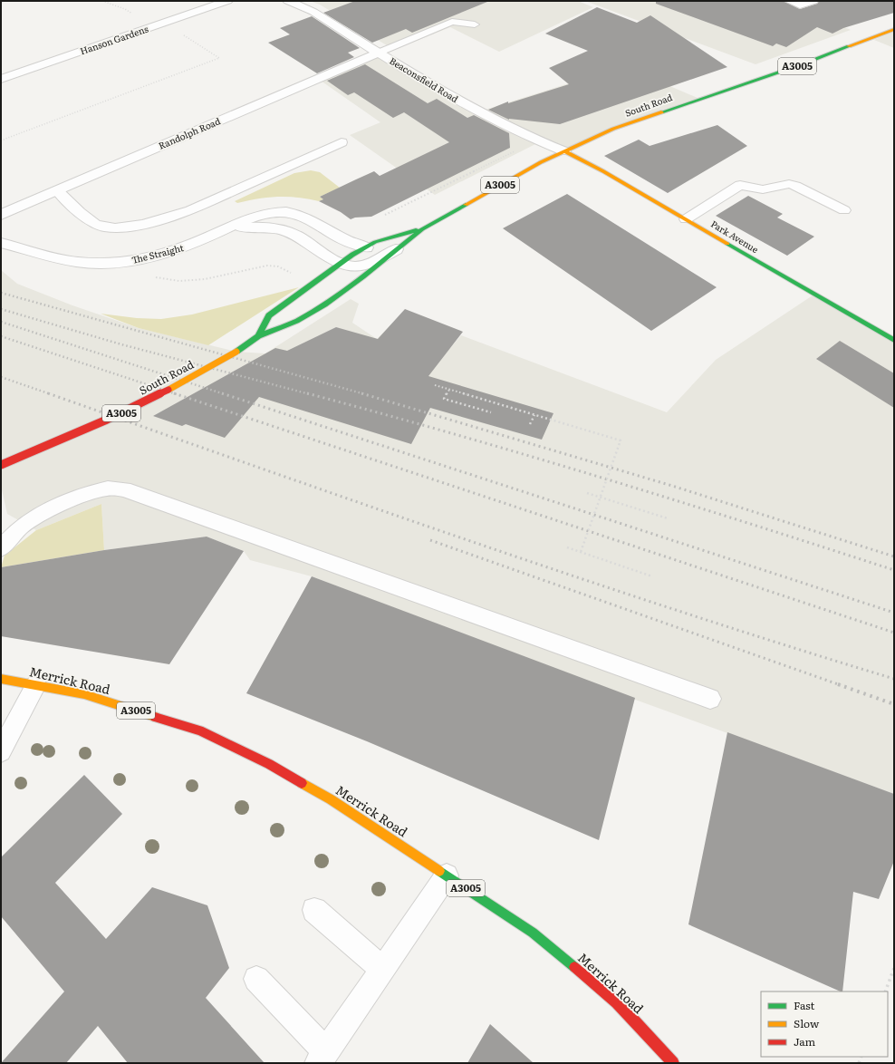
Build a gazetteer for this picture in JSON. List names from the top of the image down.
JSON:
{
  "streets": {
    "main road": [
      "A3005",
      "South Road",
      "Park Avenue",
      "Merrick Road"
    ],
    "street": [
      "Hanson Gardens",
      "Beaconsfield Road",
      "Randolph Road",
      "The Straight"
    ]
  },
  "crossings": [
    ["Beaconsfield Road", "South Road"],
    ["Beaconsfield Road", "Randolph Road"],
    ["Beaconsfield Road", "Park Avenue"],
    ["South Road", "Park Avenue"],
    ["South Road", "The Straight"]
  ],
  "legend": ["Fast", "Slow", "Jam"]
}
